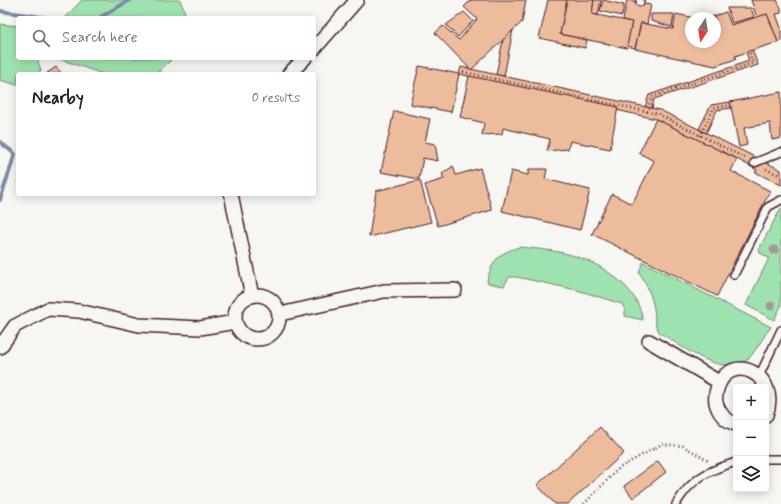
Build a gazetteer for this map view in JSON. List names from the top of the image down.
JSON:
{
  "north": "bottom",
  "page": {
    "search": "Search here",
    "heading": ["Nearby", "0 results"],
    "map_buttons": ["+", "−"]
  }
}
